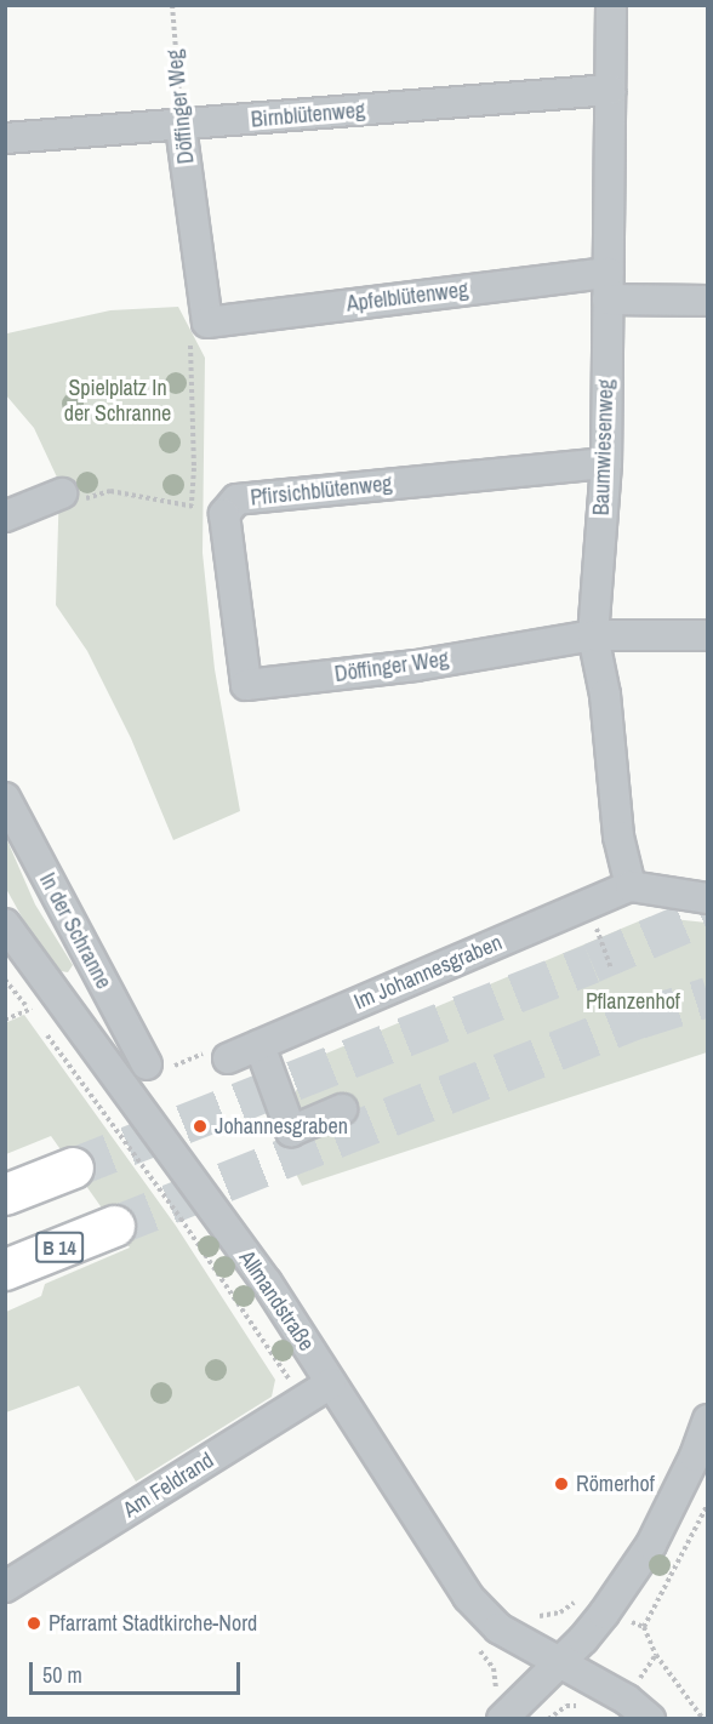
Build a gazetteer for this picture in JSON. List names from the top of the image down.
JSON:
{
  "streets": {
    "highway": ["B 14"],
    "street": [
      "Döffinger Weg",
      "Birnblütenweg",
      "Apfelblütenweg",
      "Baumwiesenweg",
      "Pfirsichblütenweg",
      "In der Schranne",
      "Im Johannesgraben",
      "Allmandstraße",
      "Am Feldrand"
    ]
  },
  "crossings": [
    ["Döffinger Weg", "Birnblütenweg"],
    ["Döffinger Weg", "Apfelblütenweg"],
    ["Döffinger Weg", "Baumwiesenweg"],
    ["Döffinger Weg", "Pfirsichblütenweg"],
    ["Birnblütenweg", "Baumwiesenweg"],
    ["Apfelblütenweg", "Baumwiesenweg"],
    ["Baumwiesenweg", "Pfirsichblütenweg"],
    ["Baumwiesenweg", "Im Johannesgraben"],
    ["Allmandstraße", "Am Feldrand"]
  ],
  "parks": ["Spielplatz In der Schranne", "Pflanzenhof"],
  "places": ["Johannesgraben", "Römerhof", "Pfarramt Stadtkirche-Nord"],
  "scale_bar": "50 m"
}
